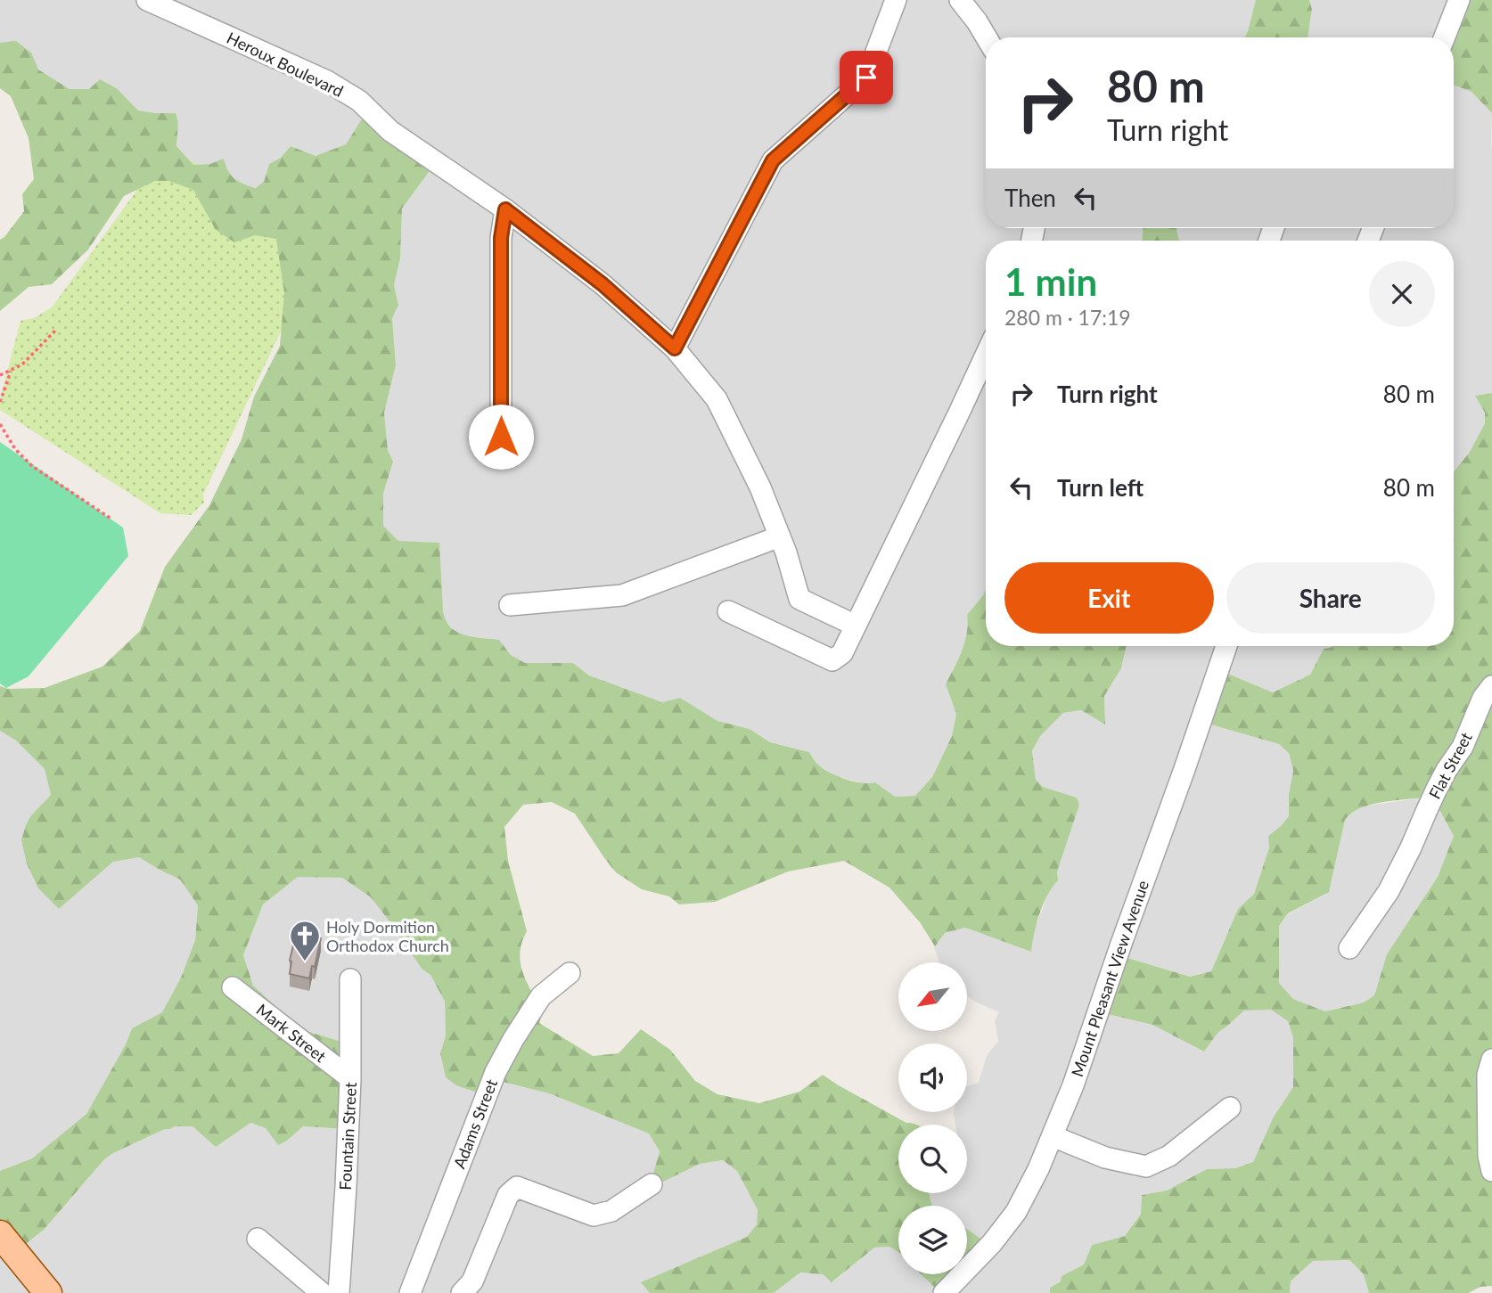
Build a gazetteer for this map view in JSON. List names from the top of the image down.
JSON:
{
  "streets": {
    "street": [
      "Heroux Boulevard",
      "Flat Street",
      "Mount Pleasant View Avenue",
      "Mark Street",
      "Adams Street",
      "Fountain Street"
    ]
  },
  "crossings": [
    ["Mark Street", "Fountain Street"]
  ],
  "places": {
    "church": ["Holy Dormition Orthodox Church"]
  },
  "north": "bottom left",
  "page": {
    "turn": ["80 m", "Turn right"],
    "then": "Then",
    "heading": ["1 min", "280 m · 17:19"],
    "list": [
      {
        "name": "Turn right",
        "value": "80 m"
      },
      {
        "name": "Turn left",
        "value": "80 m"
      }
    ],
    "buttons": ["Exit", "Share"]
  }
}
